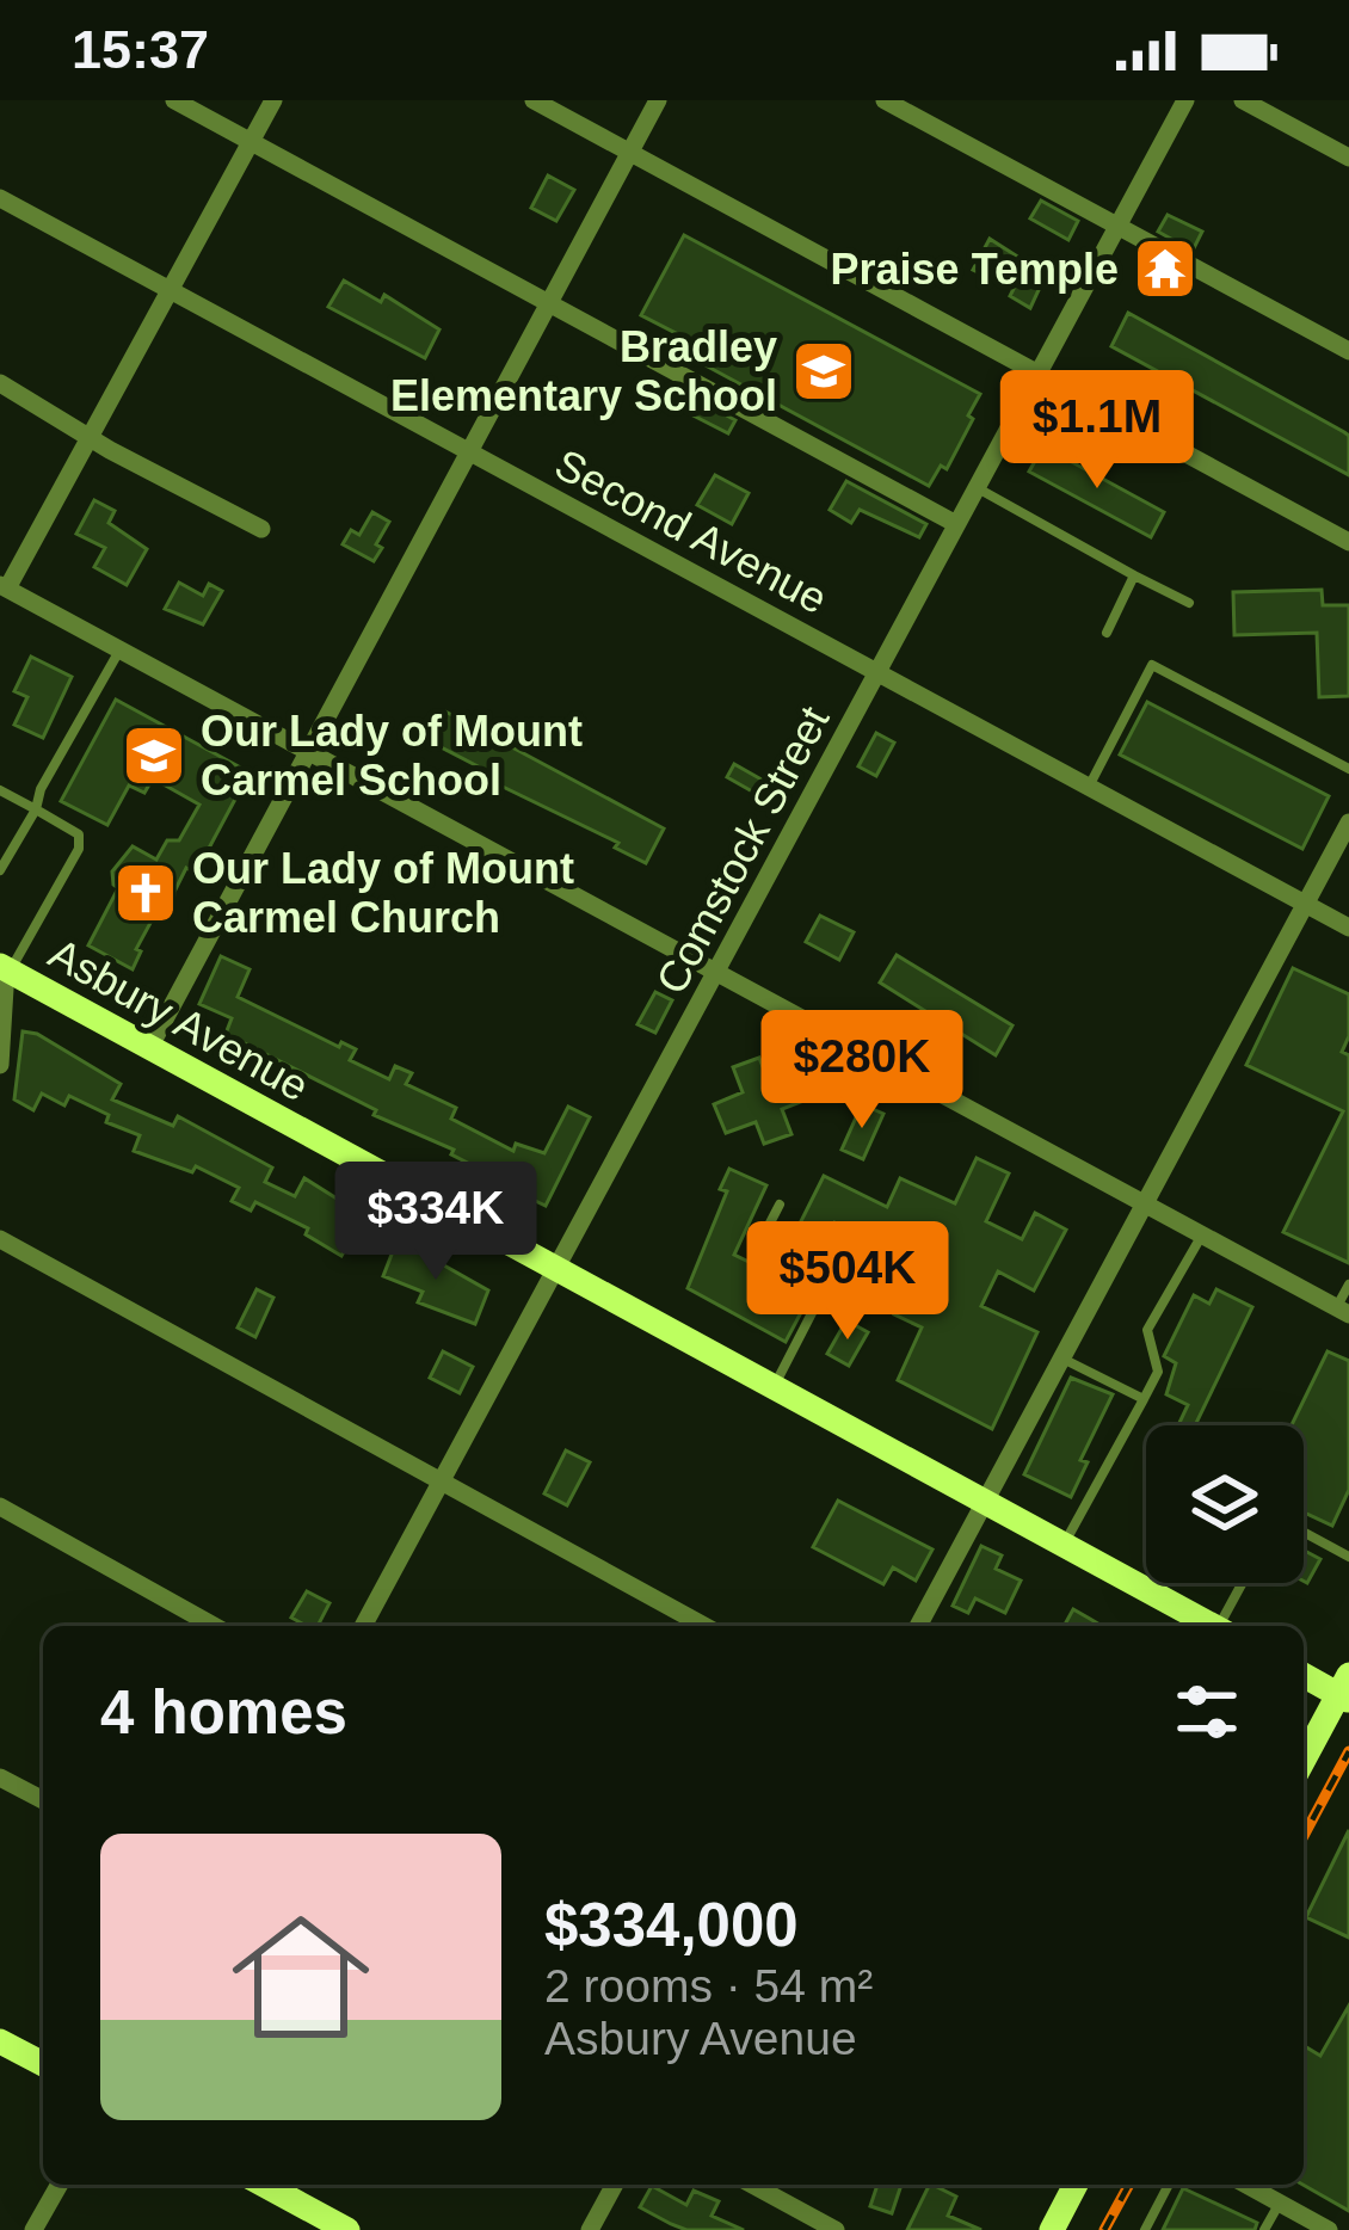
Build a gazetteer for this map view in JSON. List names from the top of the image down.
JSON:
{
  "streets": {
    "main road": ["Asbury Avenue"],
    "street": ["Second Avenue", "Comstock Street"]
  },
  "crossings": [
    ["Second Avenue", "Comstock Street"],
    ["Comstock Street", "Asbury Avenue"]
  ],
  "places": {
    "temple": ["Praise Temple"],
    "school or university": ["Bradley Elementary School", "Our Lady of Mount Carmel School"],
    "church": ["Our Lady of Mount Carmel Church"]
  },
  "page": {
    "status": "15:37",
    "price": [
      "$1.1M",
      "$280K",
      "$334K",
      "$504K"
    ],
    "heading": "4 homes",
    "list": [
      {
        "name": "$334,000",
        "note": "2 rooms · 54 m² · Asbury Avenue"
      }
    ]
  }
}
